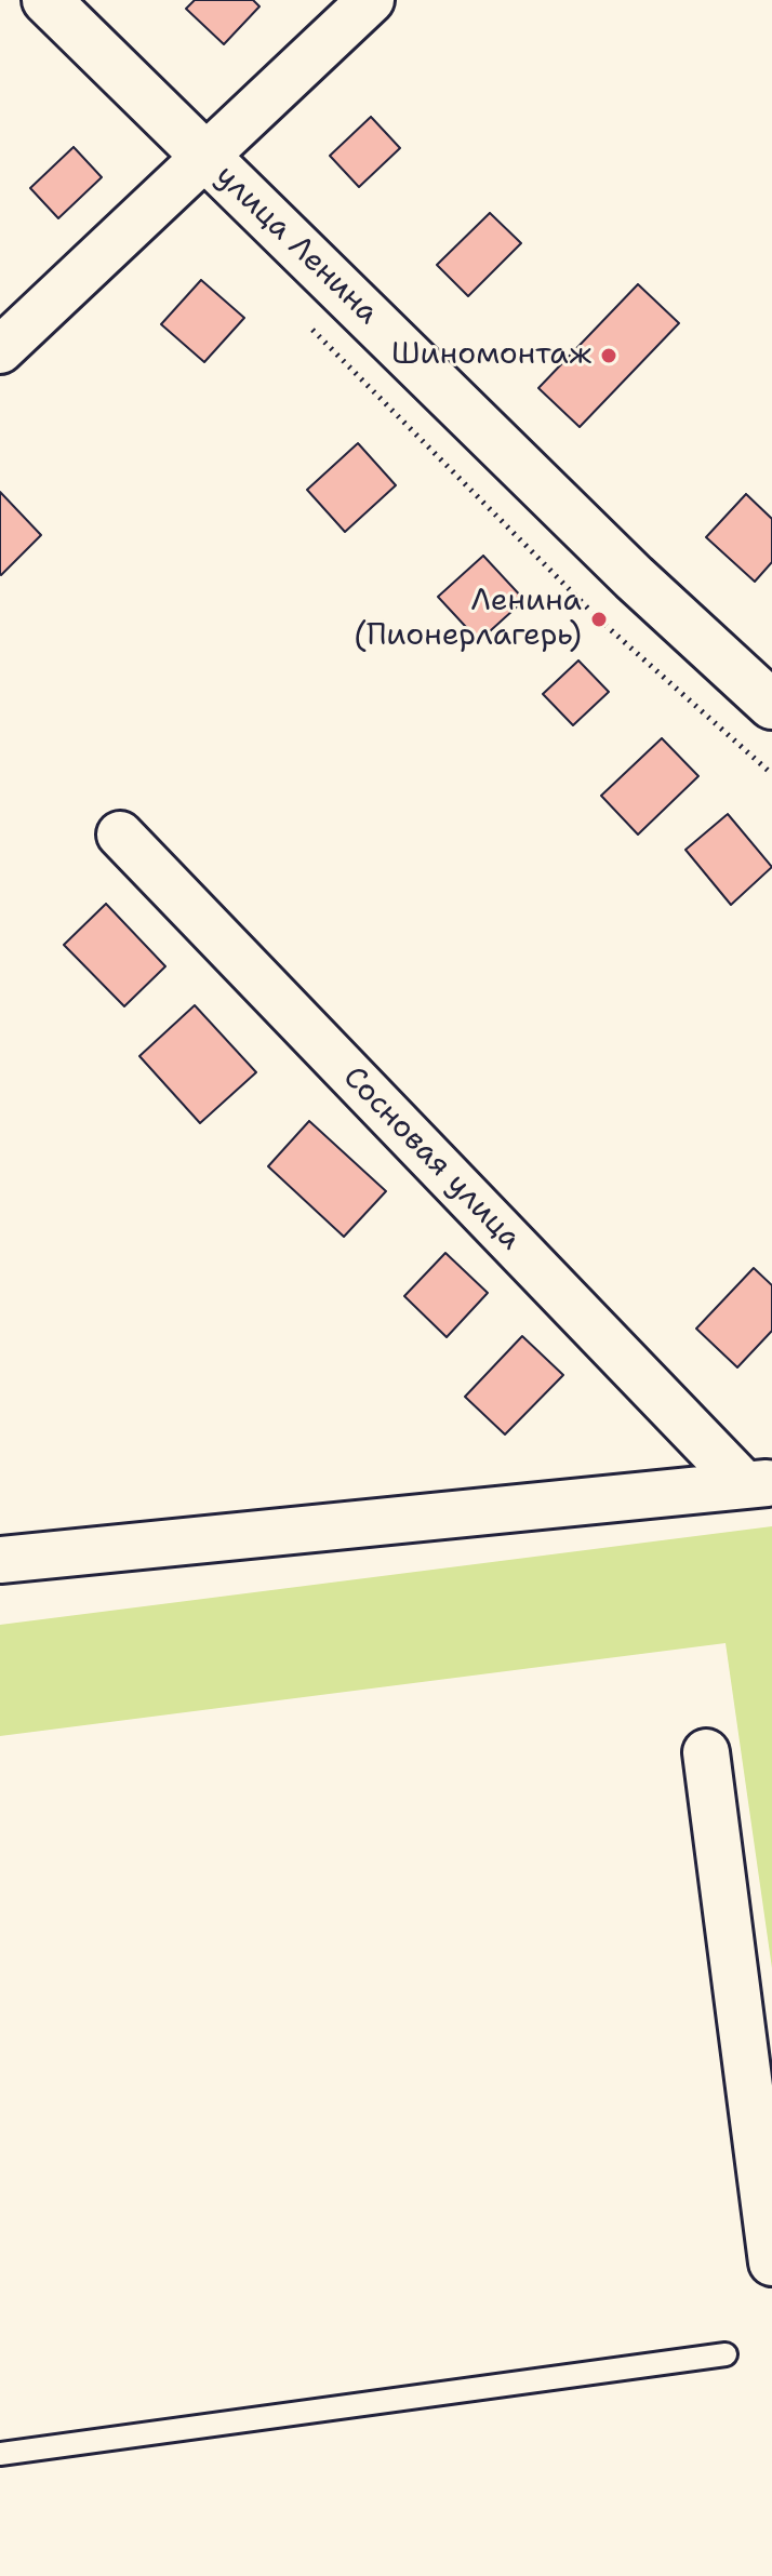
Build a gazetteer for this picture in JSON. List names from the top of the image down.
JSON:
{
  "streets": {
    "street": ["улица Ленина", "Сосновая улица"]
  },
  "places": ["Шиномонтаж", "Ленина (Пионерлагерь)"]
}
